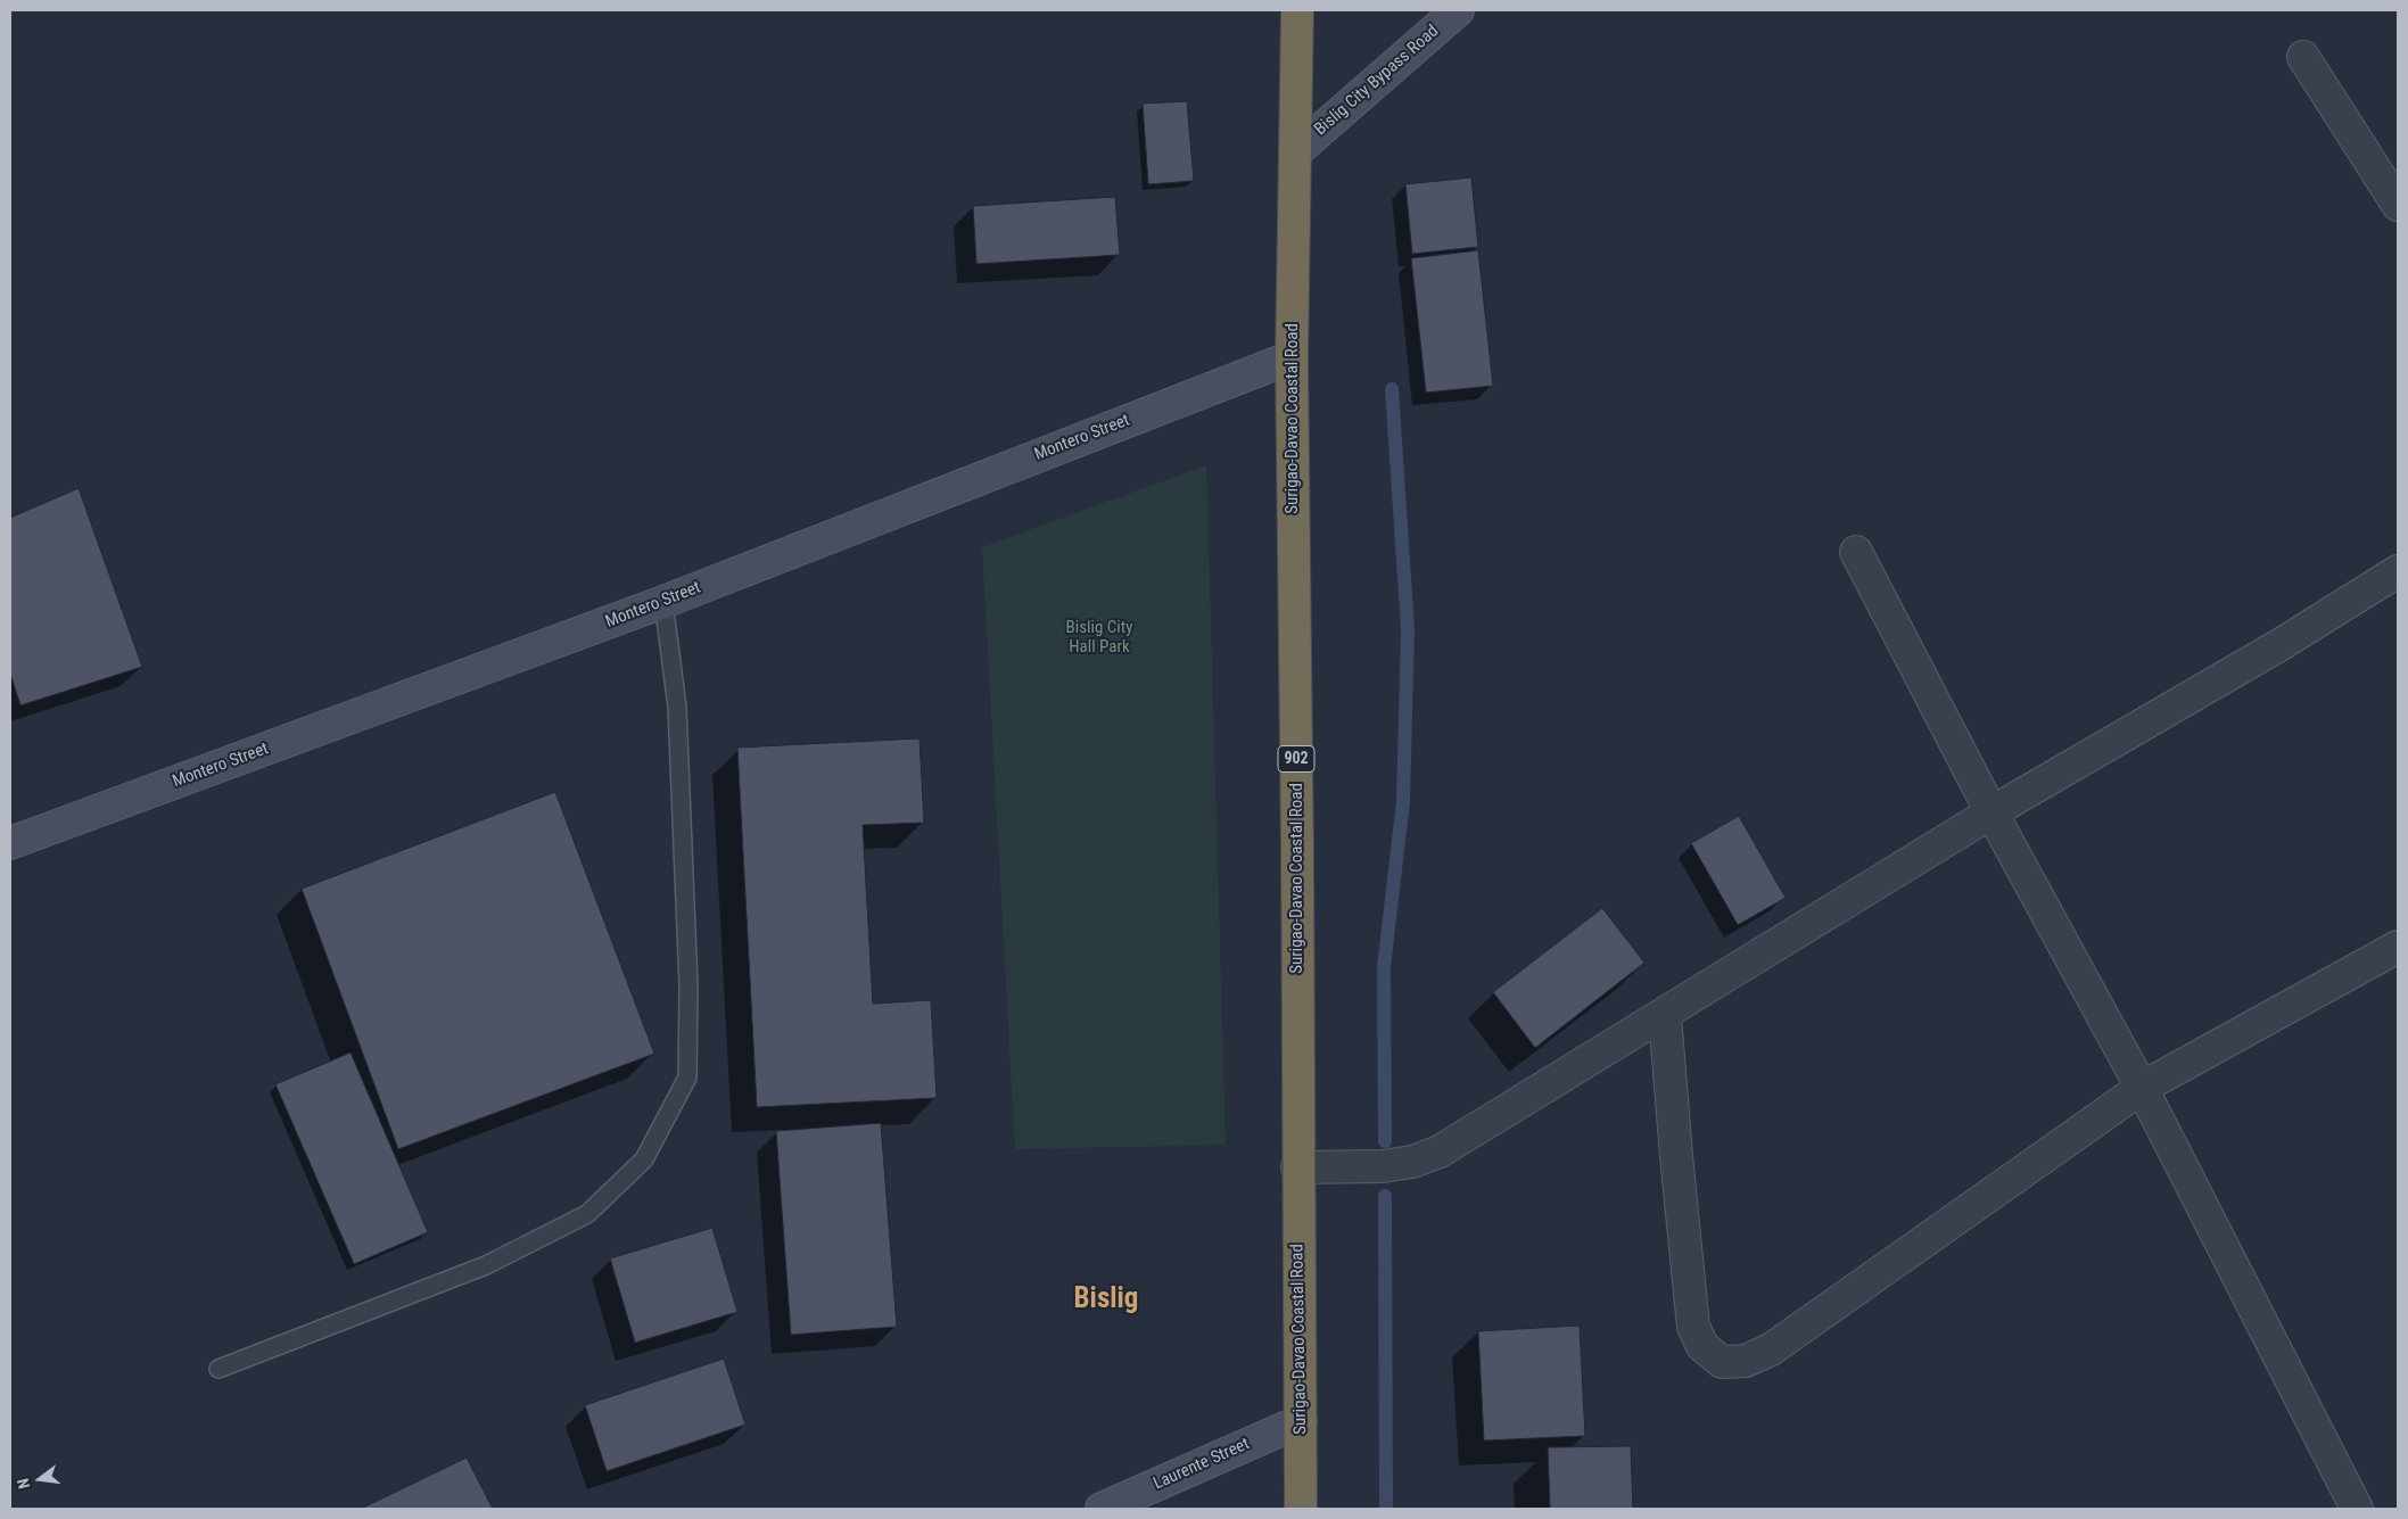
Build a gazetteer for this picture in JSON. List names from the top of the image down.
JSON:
{
  "streets": {
    "highway": ["Surigao-Davao Coastal Road", "902"],
    "street": ["Bislig City Bypass Road", "Montero Street", "Laurente Street"]
  },
  "crossings": [
    ["Bislig City Bypass Road", "Surigao-Davao Coastal Road"],
    ["Surigao-Davao Coastal Road", "Montero Street"],
    ["Surigao-Davao Coastal Road", "Laurente Street"]
  ],
  "districts": ["Bislig"],
  "parks": ["Bislig City Hall Park"],
  "north": "left"
}
